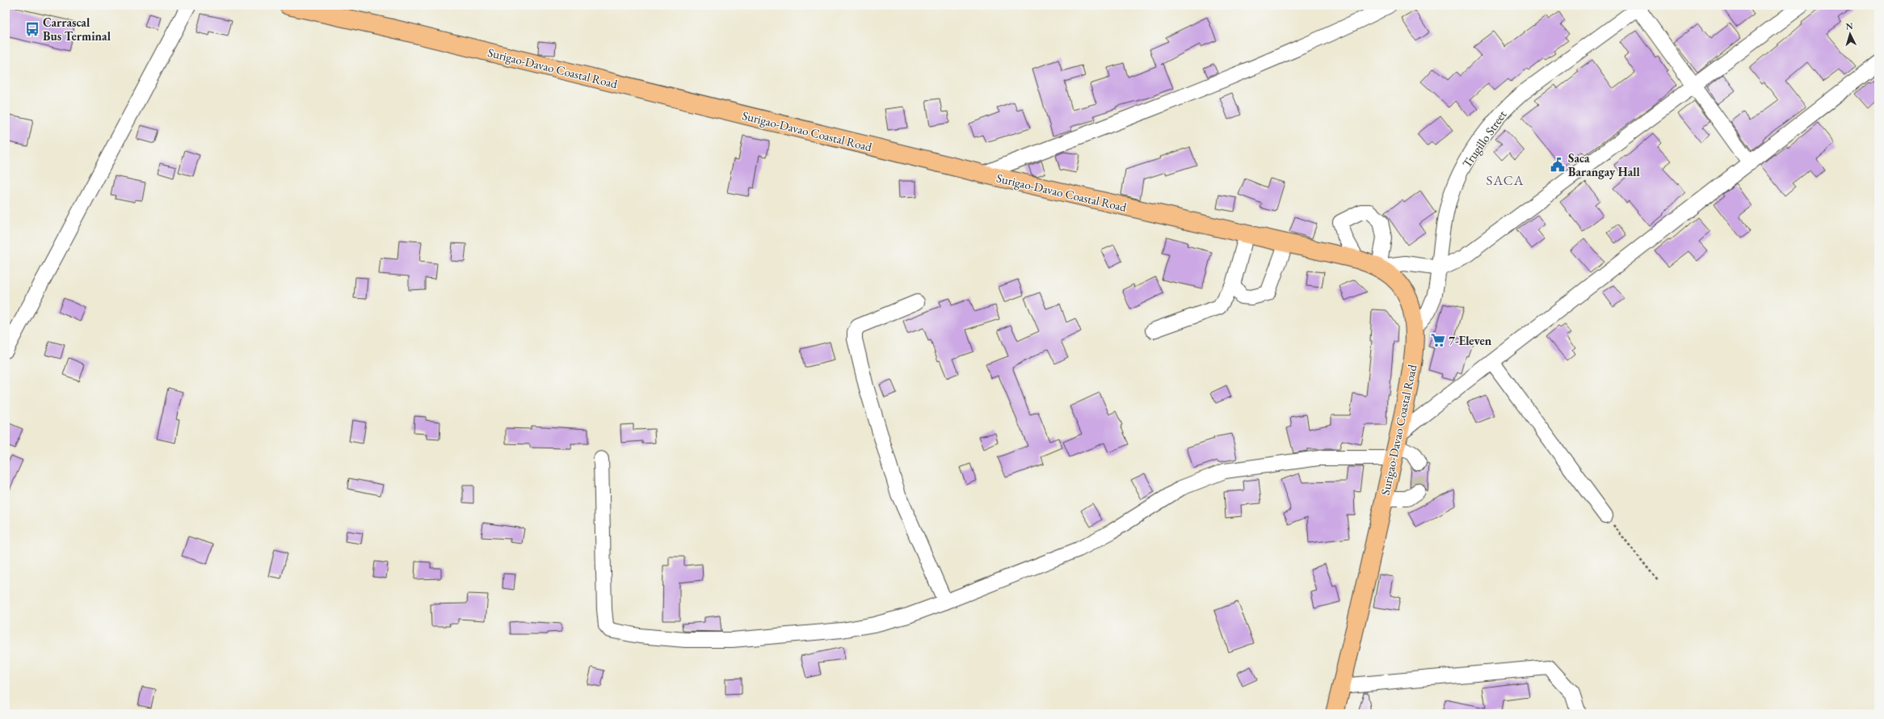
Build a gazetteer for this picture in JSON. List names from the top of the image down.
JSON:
{
  "streets": {
    "highway": ["Surigao-Davao Coastal Road"],
    "street": ["Trugillo Street"]
  },
  "crossings": [
    ["Surigao-Davao Coastal Road", "Trugillo Street"]
  ],
  "districts": ["SACA"],
  "places": {
    "bus stop": ["Carrascal Bus Terminal"],
    "public building": ["Saca Barangay Hall"],
    "supermarket": ["7-Eleven"]
  },
  "north": "top"
}
